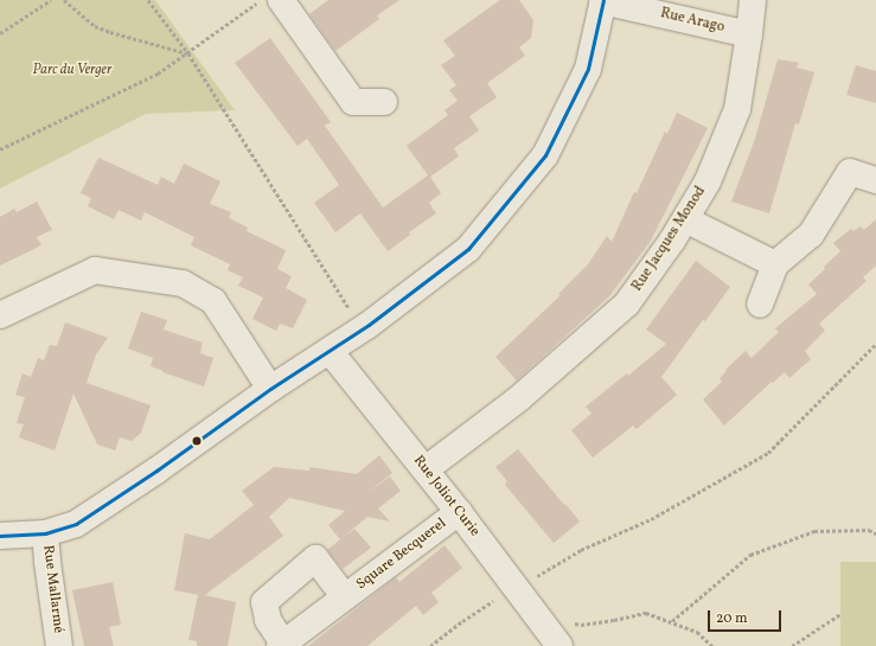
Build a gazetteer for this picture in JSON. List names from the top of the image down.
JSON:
{
  "streets": {
    "street": [
      "Rue Arago",
      "Rue Jacques Monod",
      "Rue Joliot Curie",
      "Square Becquerel",
      "Rue Mallarmé"
    ]
  },
  "crossings": [
    ["Rue Arago", "Rue Jacques Monod"],
    ["Rue Jacques Monod", "Rue Joliot Curie"],
    ["Rue Joliot Curie", "Square Becquerel"]
  ],
  "parks": ["Parc du Verger"],
  "scale_bar": "20 m"
}
